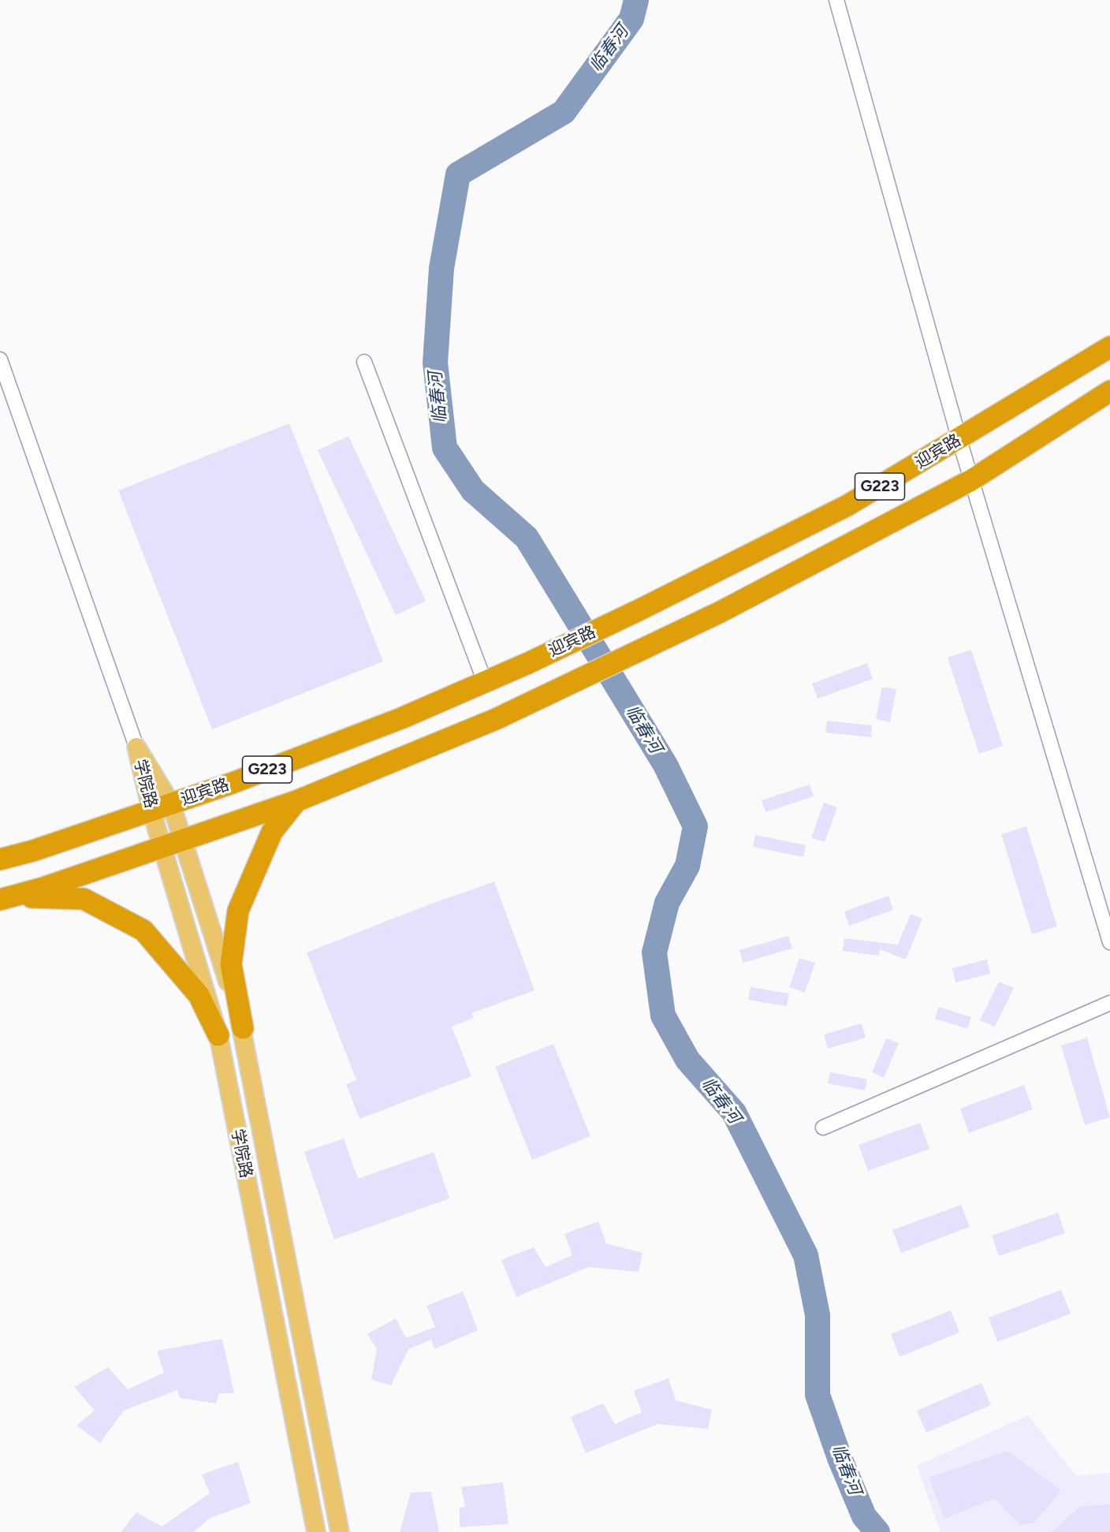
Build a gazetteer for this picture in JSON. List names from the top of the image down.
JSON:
{
  "streets": {
    "highway": ["迎宾路", "G223"],
    "main road": ["学院路"]
  },
  "crossings": [
    ["迎宾路", "学院路"],
    ["G223", "学院路"]
  ],
  "water": ["临春河"]
}
